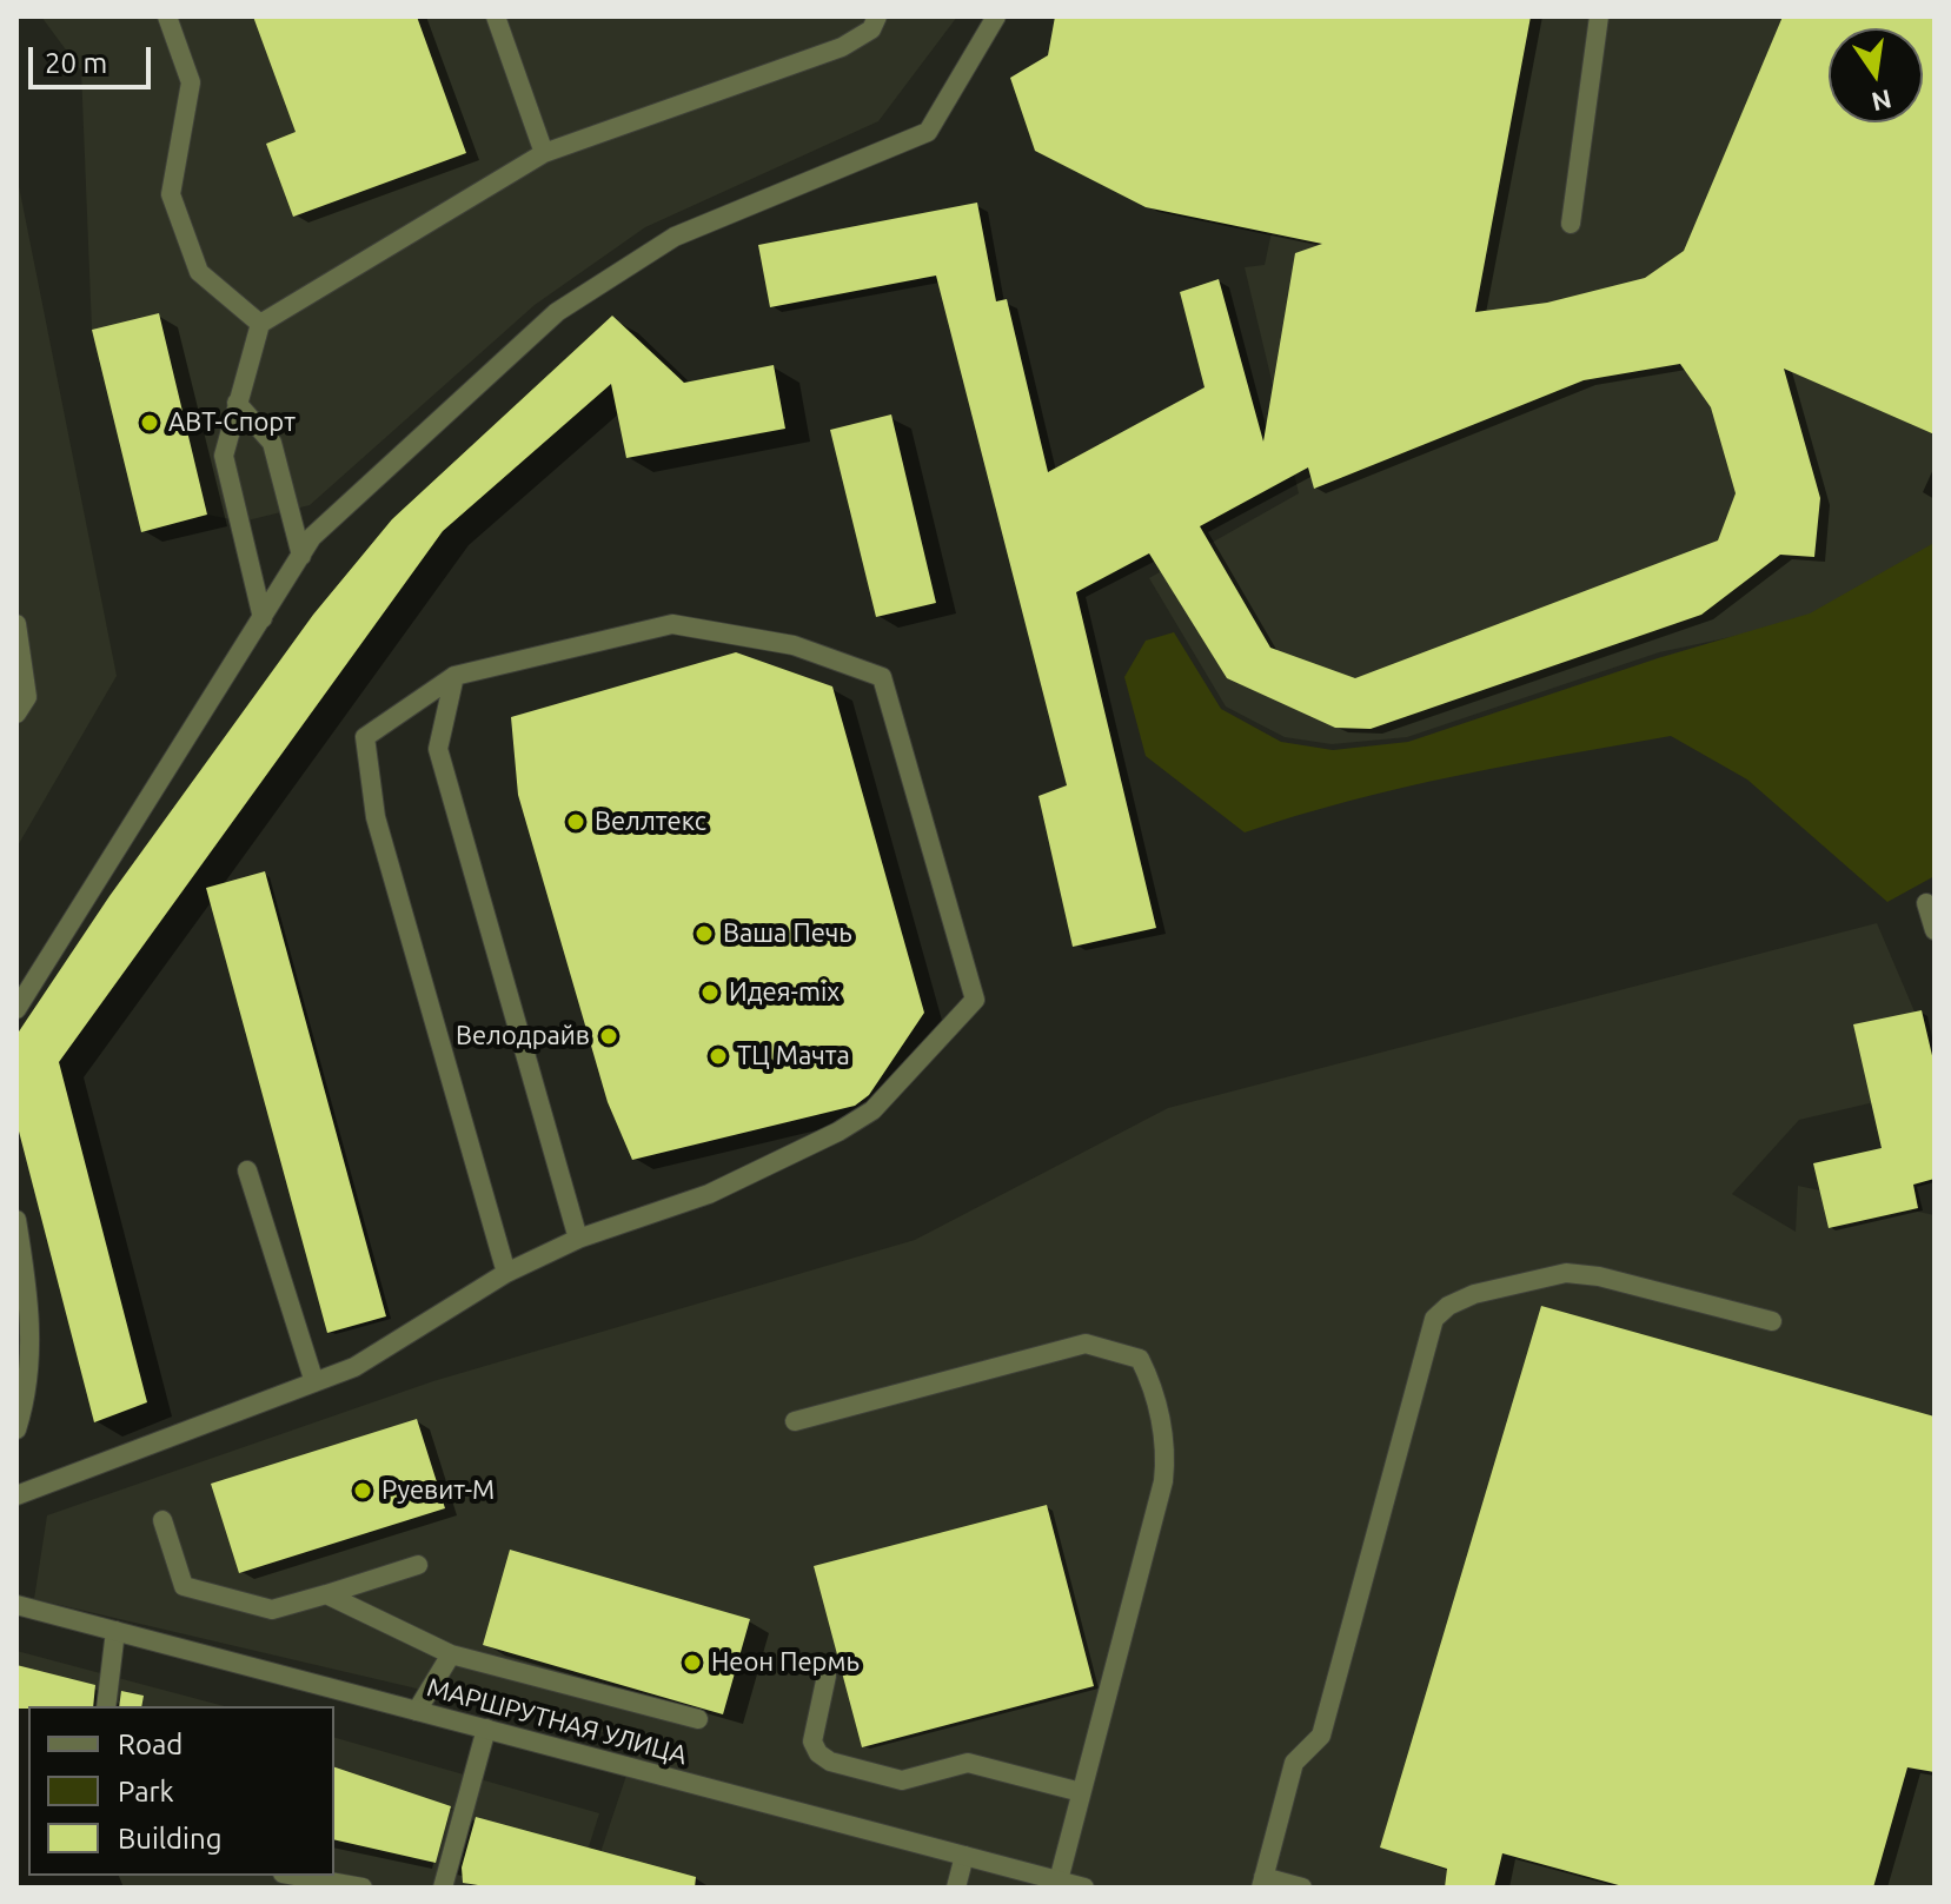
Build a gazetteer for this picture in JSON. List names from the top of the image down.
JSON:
{
  "streets": {
    "street": ["МАРШРУТНАЯ УЛИЦА"]
  },
  "places": [
    "АВТ-Спорт",
    "Веллтекс",
    "Ваша Печь",
    "Идея-mix",
    "Велодрайв",
    "ТЦ Мачта",
    "Руевит-М",
    "Неон Пермь"
  ],
  "legend": ["Road", "Park", "Building"],
  "scale_bar": "20 m",
  "north": "bottom"
}
